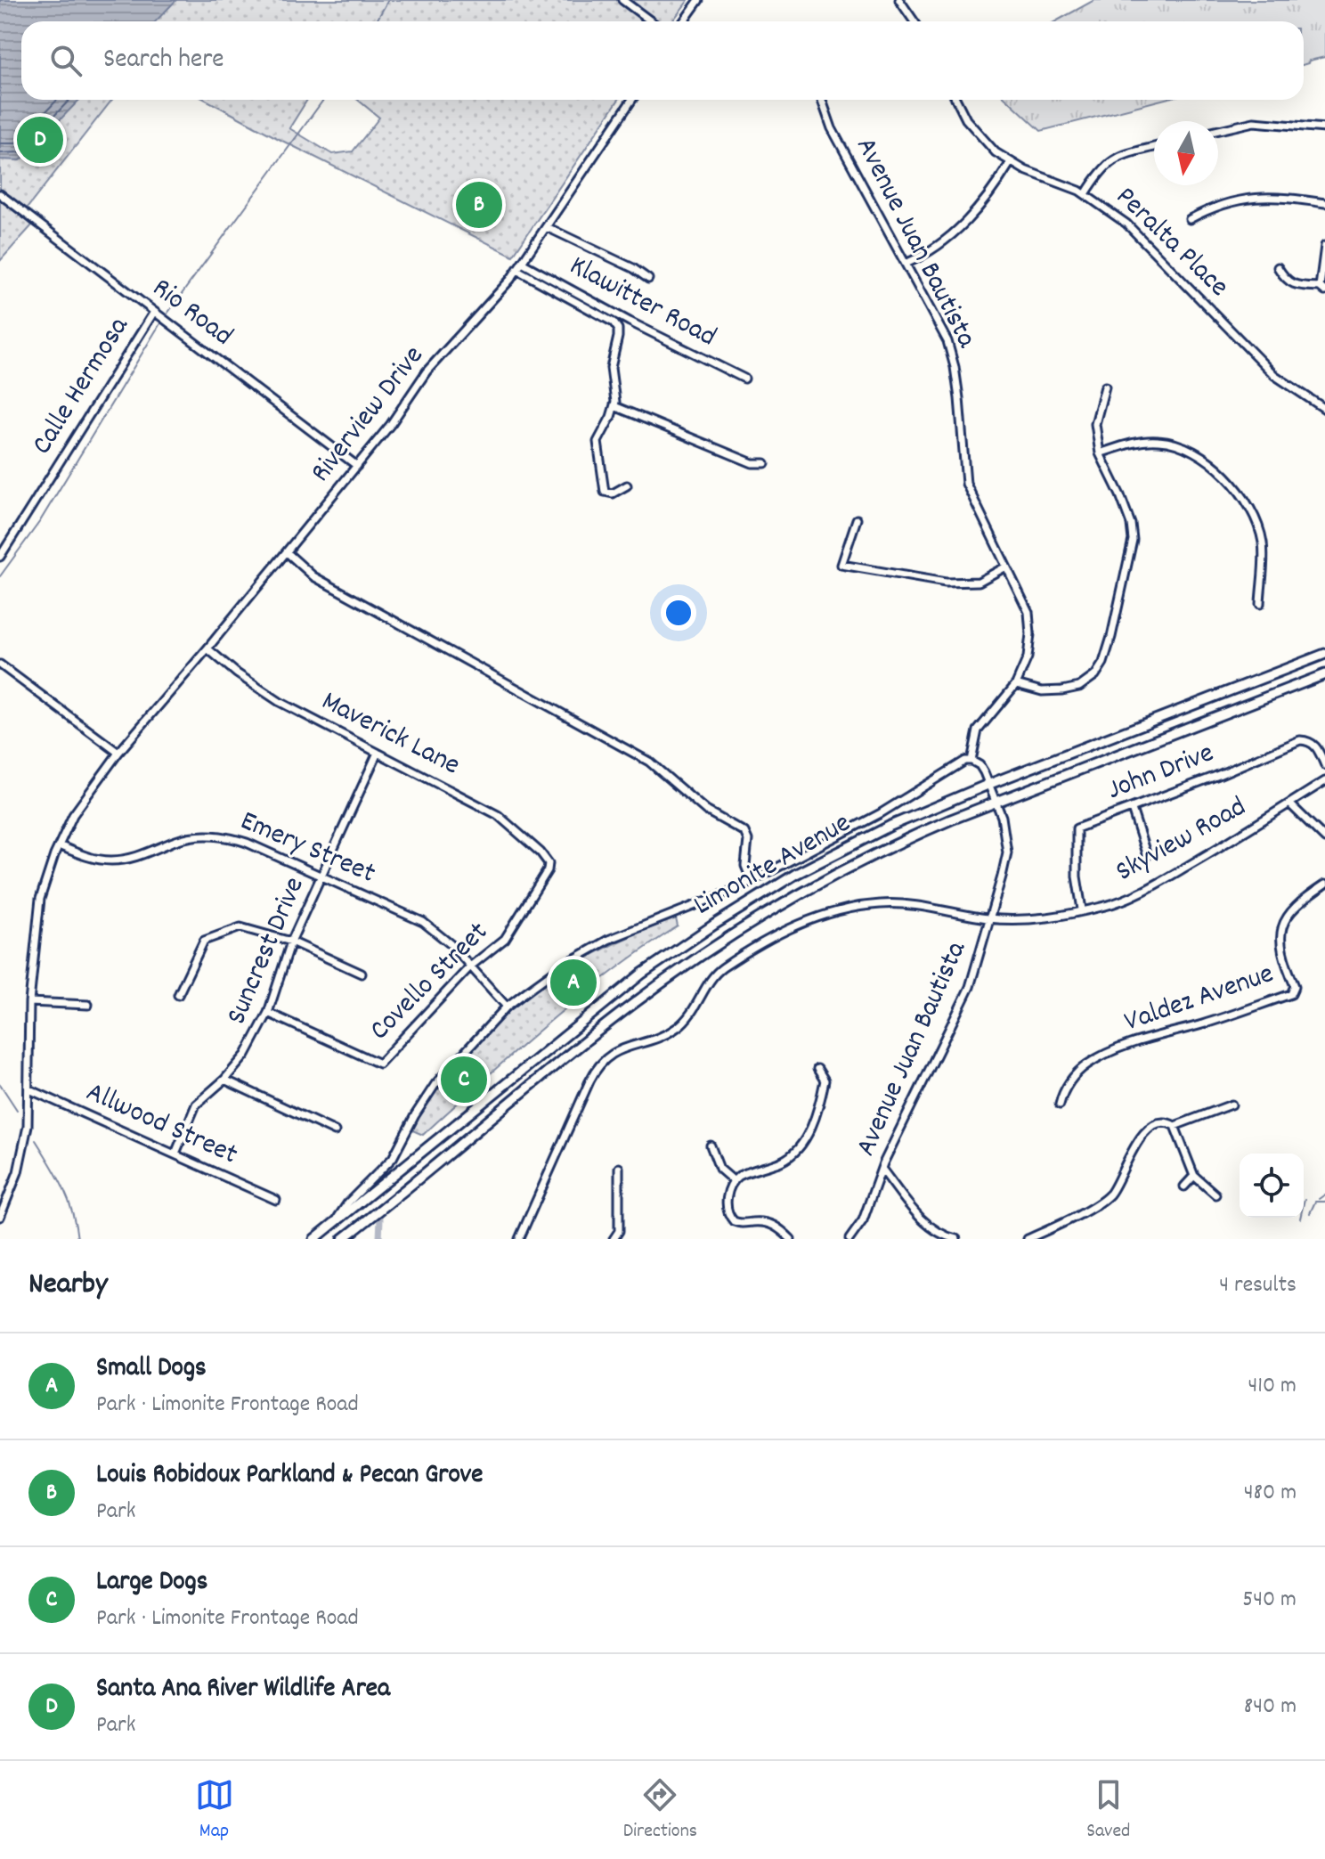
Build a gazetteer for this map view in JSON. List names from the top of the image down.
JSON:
{
  "streets": {
    "main road": ["Limonite Avenue"],
    "street": [
      "Avenue Juan Bautista",
      "Peralta Place",
      "Klawitter Road",
      "Rio Road",
      "Calle Hermosa",
      "Riverview Drive",
      "Maverick Lane",
      "John Drive",
      "Skyview Road",
      "Emery Street",
      "Suncrest Drive",
      "Covello Street",
      "Valdez Avenue",
      "Allwood Street"
    ]
  },
  "crossings": [
    ["Avenue Juan Bautista", "Skyview Road"],
    ["Avenue Juan Bautista", "Limonite Avenue"],
    ["Klawitter Road", "Riverview Drive"],
    ["Rio Road", "Calle Hermosa"],
    ["Rio Road", "Riverview Drive"],
    ["Riverview Drive", "Maverick Lane"],
    ["Riverview Drive", "Emery Street"],
    ["Riverview Drive", "Allwood Street"],
    ["Maverick Lane", "Suncrest Drive"],
    ["Maverick Lane", "Covello Street"],
    ["John Drive", "Skyview Road"],
    ["Emery Street", "Suncrest Drive"],
    ["Emery Street", "Covello Street"],
    ["Suncrest Drive", "Covello Street"],
    ["Suncrest Drive", "Allwood Street"]
  ],
  "north": "bottom",
  "page": {
    "search": "Search here",
    "pins": [
      "D",
      "B",
      "A",
      "C"
    ],
    "heading": ["Nearby", "4 results"],
    "list": [
      {
        "mark": "A",
        "name": "Small Dogs",
        "note": "Park · Limonite Frontage Road",
        "value": "410 m"
      },
      {
        "mark": "B",
        "name": "Louis Robidoux Parkland & Pecan Grove",
        "note": "Park",
        "value": "480 m"
      },
      {
        "mark": "C",
        "name": "Large Dogs",
        "note": "Park · Limonite Frontage Road",
        "value": "540 m"
      },
      {
        "mark": "D",
        "name": "Santa Ana River Wildlife Area",
        "note": "Park",
        "value": "840 m"
      }
    ],
    "nav": ["Map", "Directions", "Saved"]
  }
}
